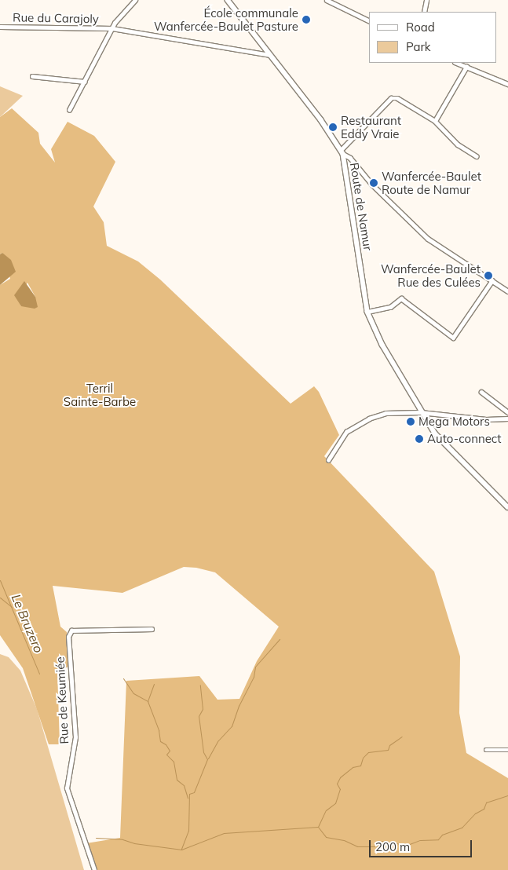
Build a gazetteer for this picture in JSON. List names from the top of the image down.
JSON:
{
  "streets": {
    "main road": ["Route de Namur"],
    "street": ["Rue du Carajoly", "Rue de Keumiée"]
  },
  "crossings": [
    ["Rue du Carajoly", "Route de Namur"]
  ],
  "water": ["Le Bruzero"],
  "parks": ["Terril Sainte-Barbe"],
  "places": [
    "École communale Wanfercée-Baulet Pasture",
    "Restaurant Eddy Vraie",
    "Wanfercée-Baulet Route de Namur",
    "Wanfercée-Baulet Rue des Culées",
    "Mega Motors",
    "Auto-connect"
  ],
  "legend": ["Road", "Park"],
  "scale_bar": "200 m"
}
